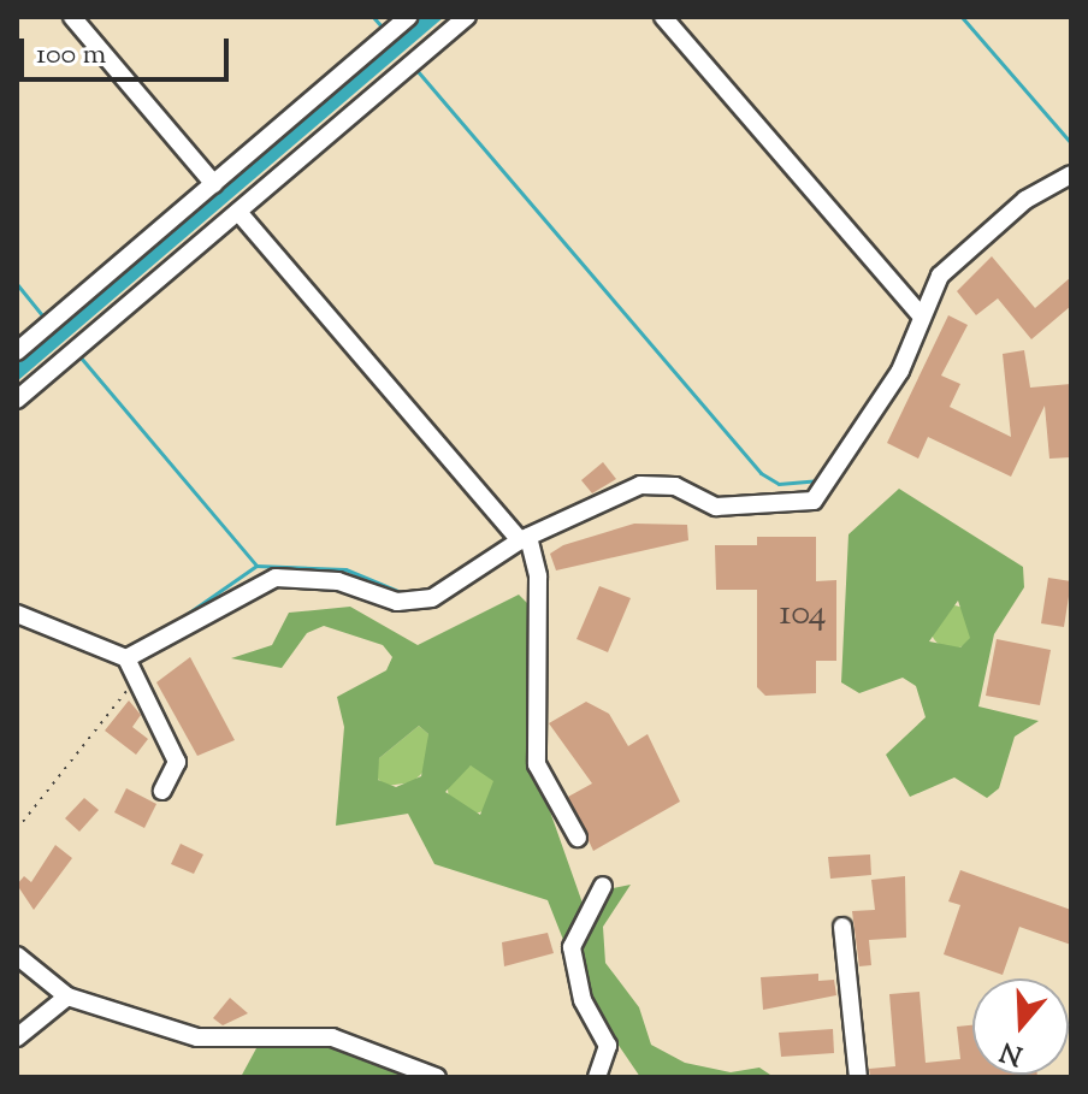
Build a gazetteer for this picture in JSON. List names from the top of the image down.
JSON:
{
  "house_numbers": ["104"],
  "scale_bar": "100 m",
  "north": "bottom"
}
